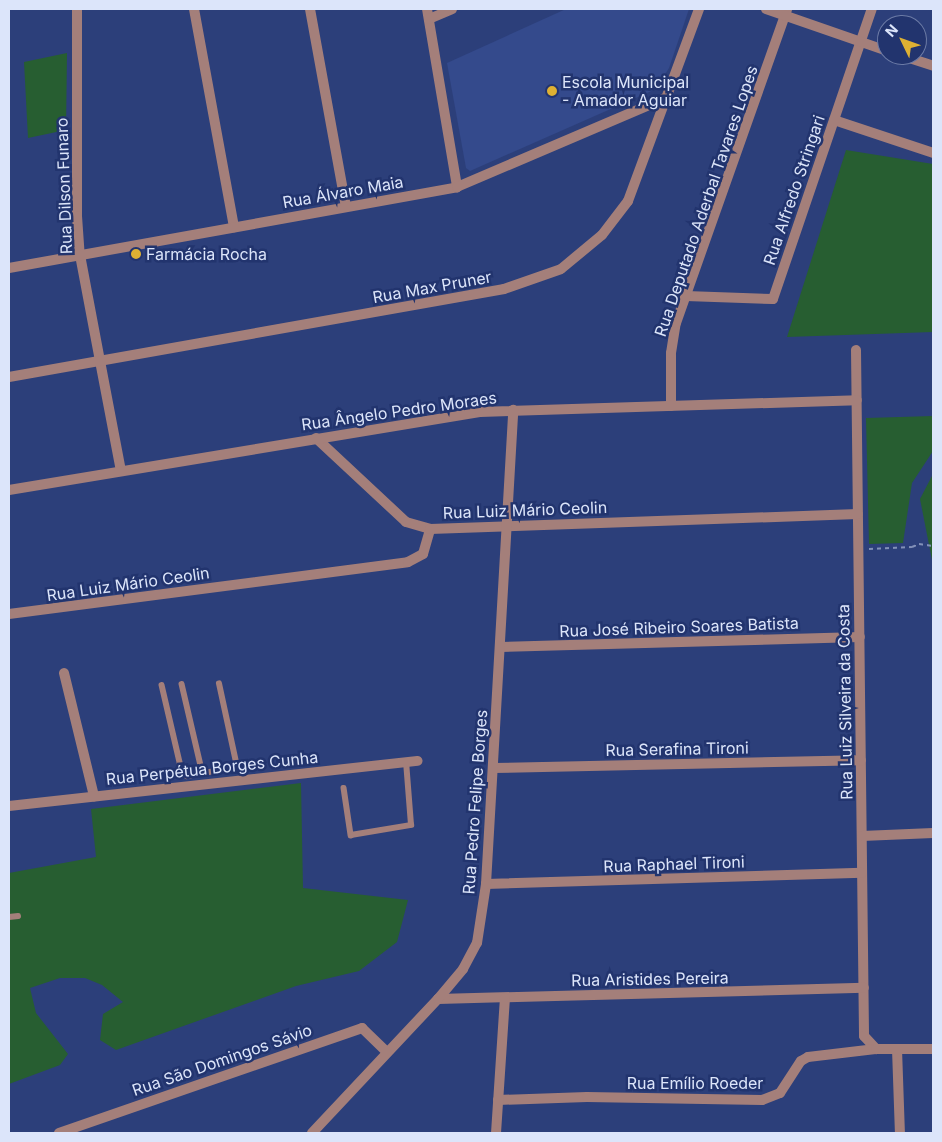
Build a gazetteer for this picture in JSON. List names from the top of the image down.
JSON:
{
  "streets": {
    "street": [
      "Rua Dilson Funaro",
      "Rua Alfredo Stringari",
      "Rua Álvaro Maia",
      "Rua Deputado Aderbal Tavares Lopes",
      "Rua Max Pruner",
      "Rua Ângelo Pedro Moraes",
      "Rua Luiz Mário Ceolin",
      "Rua José Ribeiro Soares Batista",
      "Rua Luiz Silveira da Costa",
      "Rua Serafina Tironi",
      "Rua Perpétua Borges Cunha",
      "Rua Pedro Felipe Borges",
      "Rua Raphael Tironi",
      "Rua Aristides Pereira",
      "Rua São Domingos Sávio",
      "Rua Emílio Roeder"
    ]
  },
  "crossings": [
    ["Rua Dilson Funaro", "Rua Álvaro Maia"],
    ["Rua Dilson Funaro", "Rua Max Pruner"],
    ["Rua Dilson Funaro", "Rua Ângelo Pedro Moraes"],
    ["Rua Alfredo Stringari", "Rua Deputado Aderbal Tavares Lopes"],
    ["Rua Álvaro Maia", "Rua Max Pruner"],
    ["Rua Deputado Aderbal Tavares Lopes", "Rua Ângelo Pedro Moraes"],
    ["Rua Ângelo Pedro Moraes", "Rua Luiz Silveira da Costa"],
    ["Rua Ângelo Pedro Moraes", "Rua Pedro Felipe Borges"],
    ["Rua Luiz Mário Ceolin", "Rua Luiz Silveira da Costa"],
    ["Rua Luiz Mário Ceolin", "Rua Pedro Felipe Borges"],
    ["Rua José Ribeiro Soares Batista", "Rua Luiz Silveira da Costa"],
    ["Rua José Ribeiro Soares Batista", "Rua Pedro Felipe Borges"],
    ["Rua Luiz Silveira da Costa", "Rua Serafina Tironi"],
    ["Rua Luiz Silveira da Costa", "Rua Raphael Tironi"],
    ["Rua Luiz Silveira da Costa", "Rua Aristides Pereira"],
    ["Rua Luiz Silveira da Costa", "Rua Emílio Roeder"],
    ["Rua Serafina Tironi", "Rua Pedro Felipe Borges"],
    ["Rua Pedro Felipe Borges", "Rua Raphael Tironi"],
    ["Rua Pedro Felipe Borges", "Rua Aristides Pereira"],
    ["Rua Pedro Felipe Borges", "Rua São Domingos Sávio"]
  ],
  "places": ["Escola Municipal - Amador Aguiar", "Farmácia Rocha"],
  "north": "top left"
}
